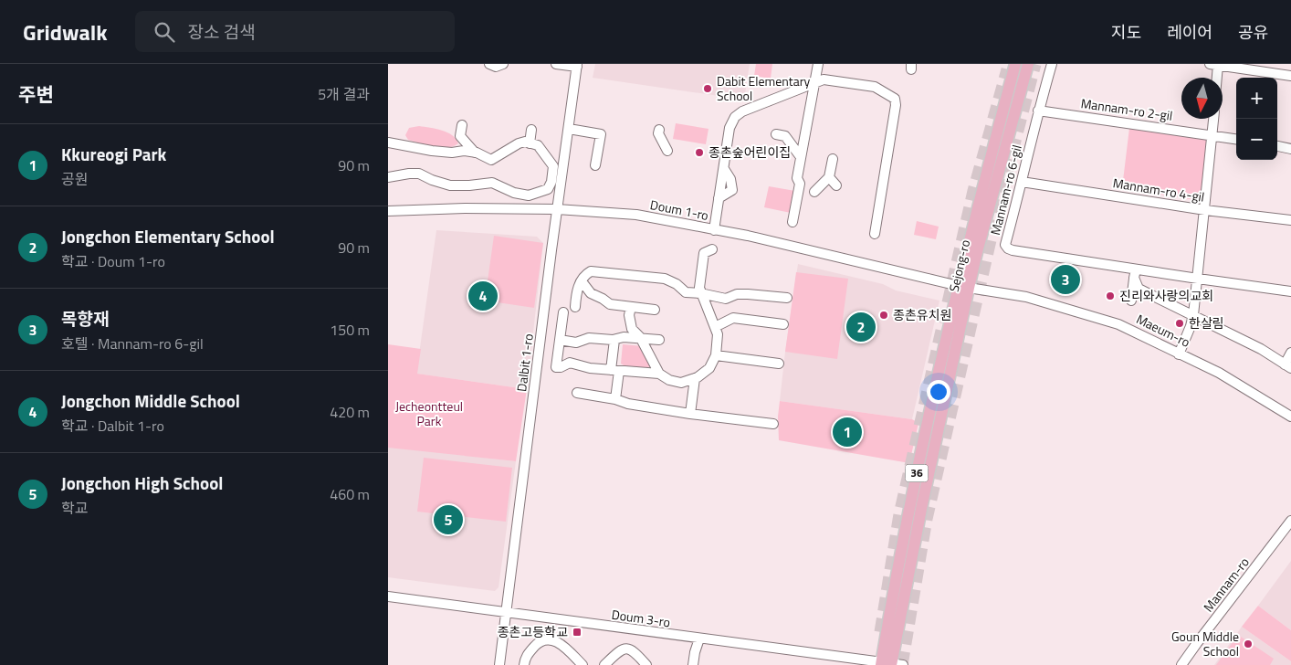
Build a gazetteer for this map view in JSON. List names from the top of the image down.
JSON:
{
  "streets": {
    "main road": ["Sejong-ro", "36"],
    "street": [
      "Mannam-ro 2-gil",
      "Mannam-ro 6-gil",
      "Mannam-ro 4-gil",
      "Doum 1-ro",
      "Maeum-ro",
      "Dalbit 1-ro",
      "Mannam-ro",
      "Doum 3-ro"
    ]
  },
  "crossings": [
    ["Mannam-ro 2-gil", "Mannam-ro 6-gil"],
    ["Mannam-ro 6-gil", "Mannam-ro 4-gil"],
    ["Doum 1-ro", "Sejong-ro"],
    ["Doum 1-ro", "Maeum-ro"],
    ["Doum 1-ro", "Dalbit 1-ro"],
    ["Sejong-ro", "Maeum-ro"],
    ["Sejong-ro", "Doum 3-ro"],
    ["Dalbit 1-ro", "Doum 3-ro"]
  ],
  "parks": ["Jecheontteul Park"],
  "places": {
    "other": [
      "Dabit Elementary School",
      "종촌숲어린이집",
      "진리와사랑의교회",
      "종촌유치원",
      "한살림",
      "Goun Middle School"
    ],
    "transit": ["종촌고등학교"]
  },
  "north": "bottom",
  "page": {
    "header": "Gridwalk",
    "search": "장소 검색",
    "nav": ["지도", "레이어", "공유"],
    "heading": ["주변", "5개 결과"],
    "map_buttons": ["+", "−"],
    "list": [
      {
        "mark": "1",
        "name": "Kkureogi Park",
        "note": "공원",
        "value": "90 m"
      },
      {
        "mark": "2",
        "name": "Jongchon Elementary School",
        "note": "학교 · Doum 1-ro",
        "value": "90 m"
      },
      {
        "mark": "3",
        "name": "목향재",
        "note": "호텔 · Mannam-ro 6-gil",
        "value": "150 m"
      },
      {
        "mark": "4",
        "name": "Jongchon Middle School",
        "note": "학교 · Dalbit 1-ro",
        "value": "420 m"
      },
      {
        "mark": "5",
        "name": "Jongchon High School",
        "note": "학교",
        "value": "460 m"
      }
    ],
    "pins": [
      "3",
      "4",
      "2",
      "1",
      "5"
    ]
  }
}
